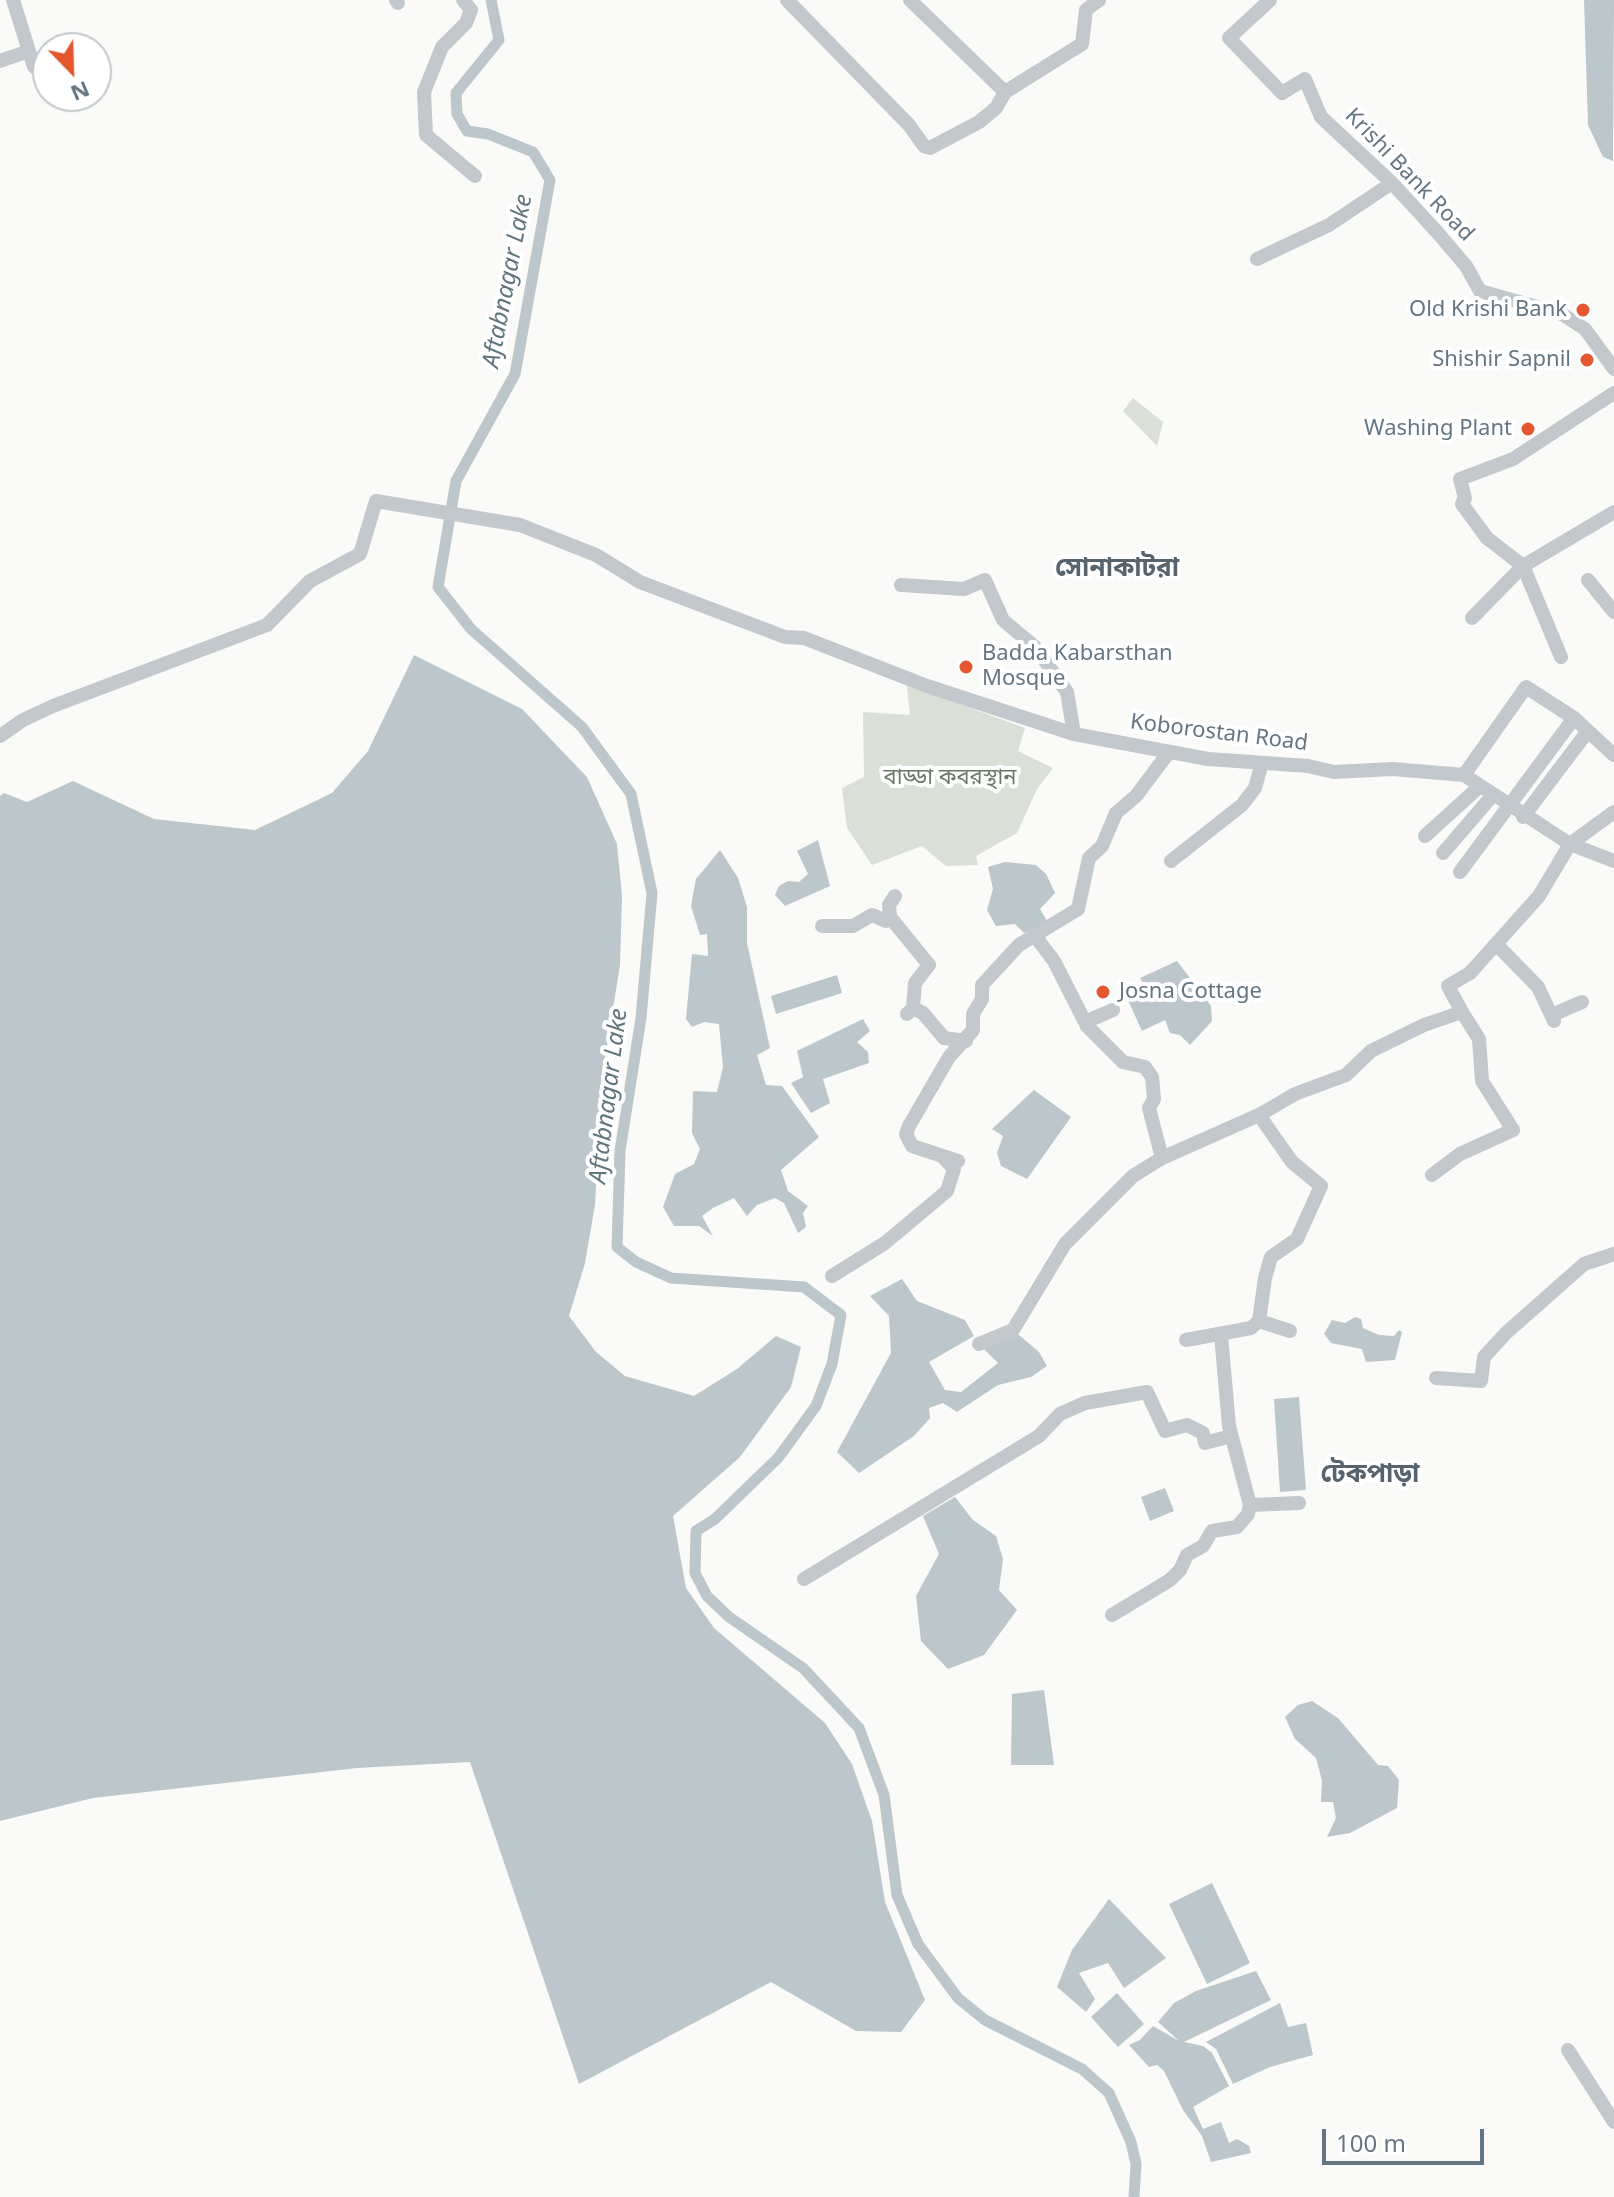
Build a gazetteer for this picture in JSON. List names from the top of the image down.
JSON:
{
  "streets": {
    "street": ["Krishi Bank Road", "Koborostan Road"]
  },
  "districts": ["সোনাকাটরা", "টেকপাড়া"],
  "water": ["Aftabnagar Lake"],
  "parks": ["বাড্ডা কবরস্থান"],
  "places": [
    "Old Krishi Bank",
    "Shishir Sapnil",
    "Washing Plant",
    "Badda Kabarsthan Mosque",
    "Josna Cottage"
  ],
  "scale_bar": "100 m",
  "north": "bottom right"
}
